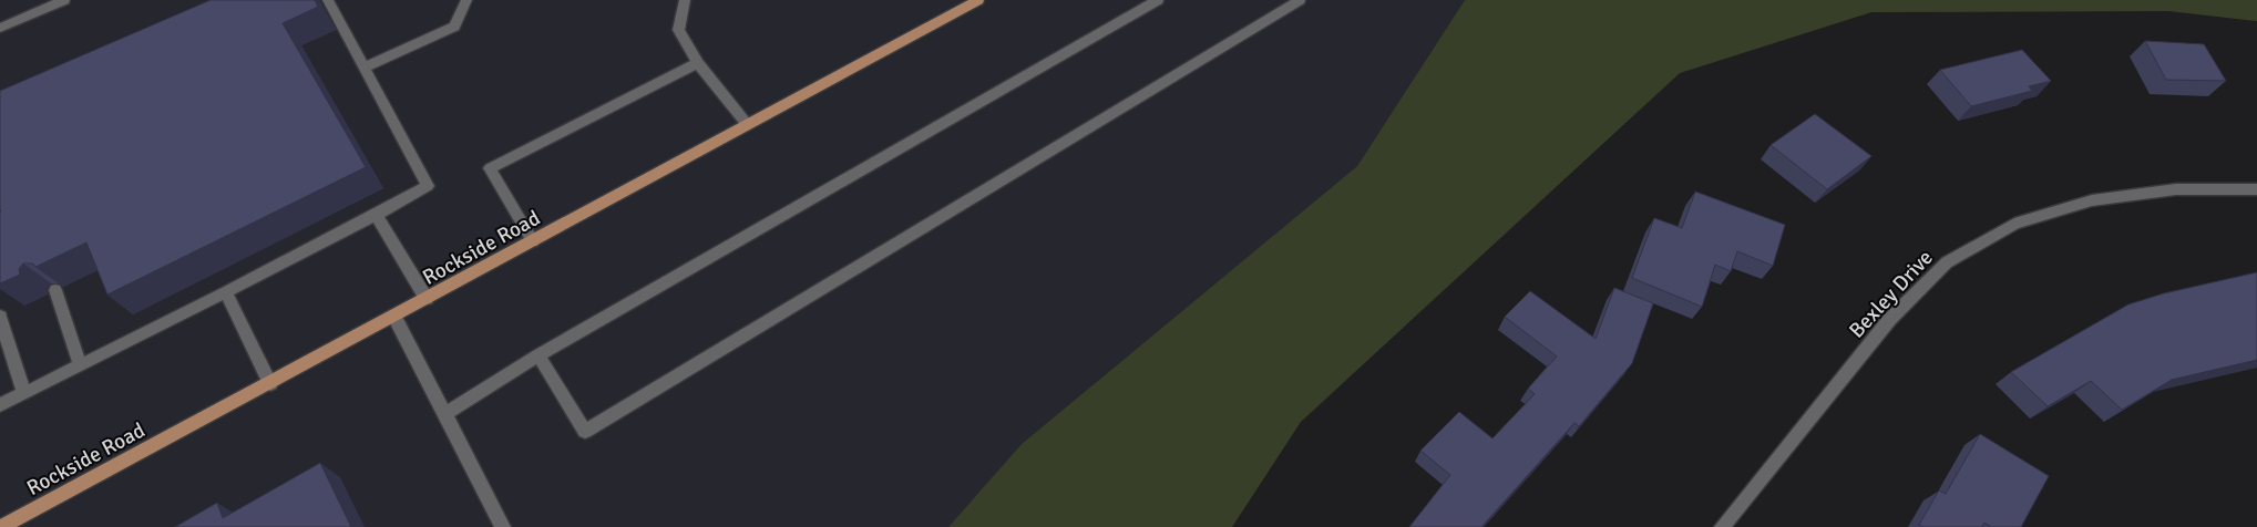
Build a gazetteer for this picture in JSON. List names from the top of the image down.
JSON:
{
  "streets": {
    "main road": ["Rockside Road"],
    "street": ["Bexley Drive"]
  }
}
